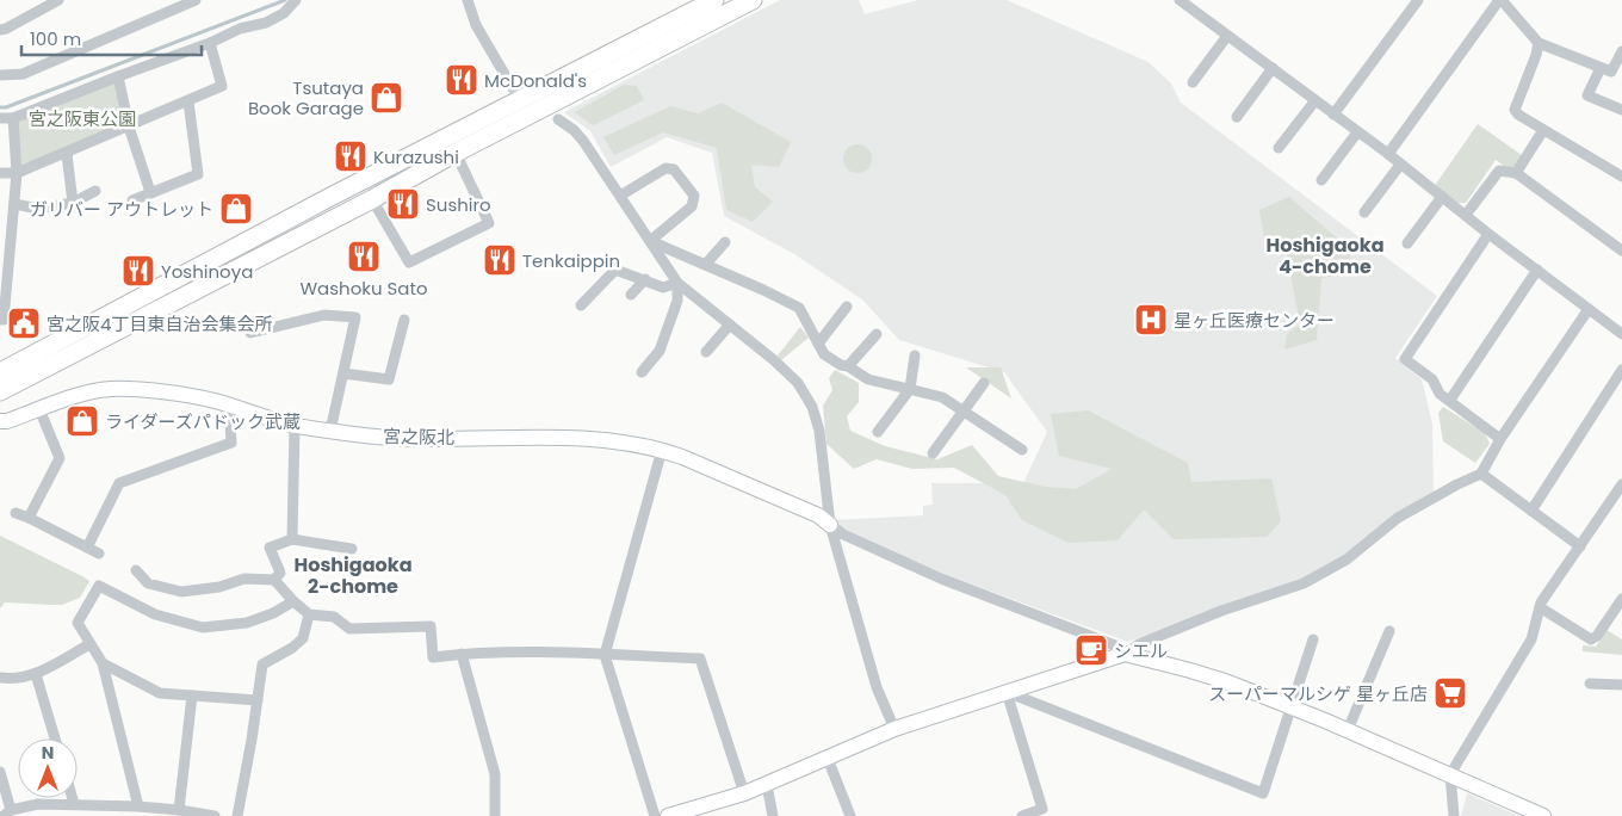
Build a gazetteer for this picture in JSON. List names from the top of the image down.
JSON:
{
  "streets": {
    "street": ["宮之阪北"]
  },
  "districts": ["Hoshigaoka 4-chome", "Hoshigaoka 2-chome"],
  "parks": ["宮之阪東公園"],
  "places": {
    "restaurant": [
      "McDonald's",
      "Kurazushi",
      "Sushiro",
      "Washoku Sato",
      "Tenkaippin",
      "Yoshinoya"
    ],
    "shop": ["Tsutaya Book Garage", "ガリバー アウトレット", "ライダーズパドック武蔵"],
    "hospital": ["星ヶ丘医療センター"],
    "public building": ["宮之阪4丁目東自治会集会所"],
    "cafe": ["シエル"],
    "supermarket": ["スーパーマルシゲ 星ヶ丘店"]
  },
  "scale_bar": "100 m",
  "north": "top"
}
